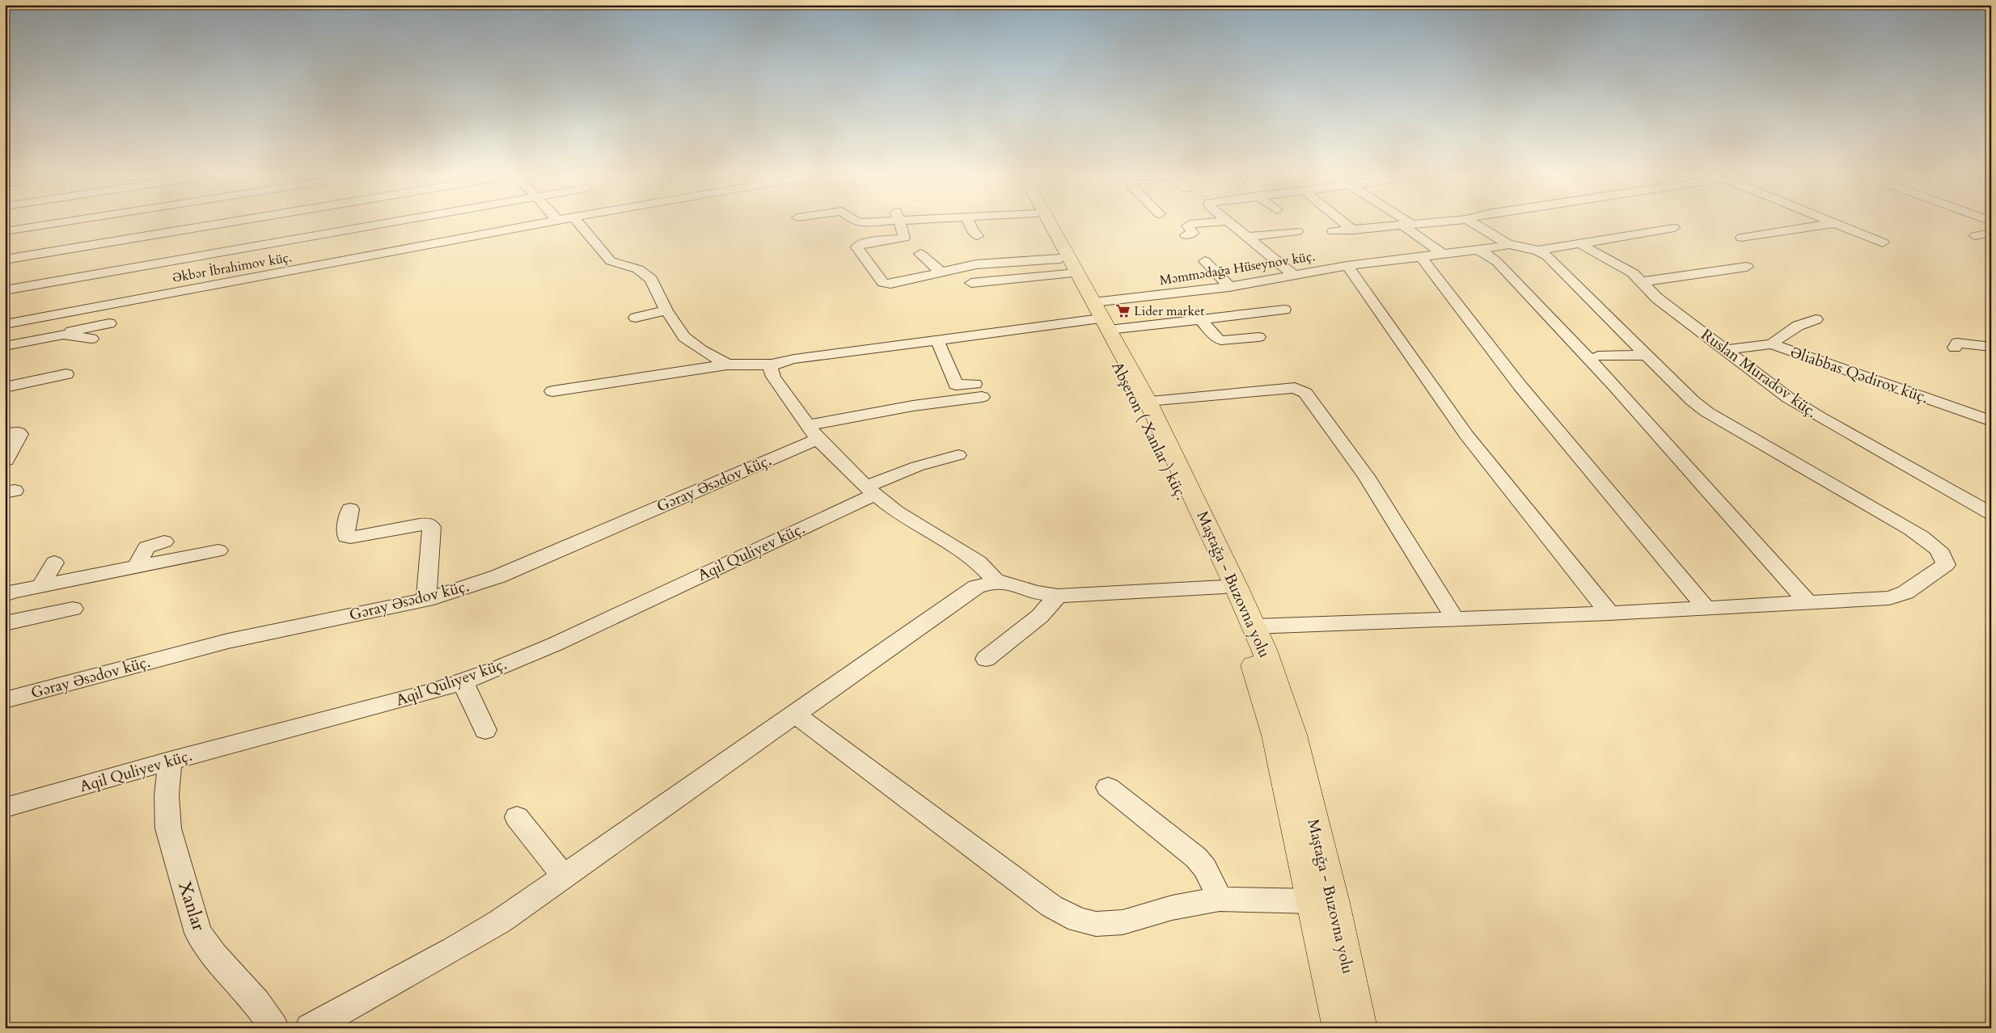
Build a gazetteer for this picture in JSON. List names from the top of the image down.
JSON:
{
  "streets": {
    "main road": ["Abşeron ( Xanlar ) küç.", "Maştağa - Buzovna yolu"],
    "street": [
      "Əkbər İbrahimov küç.",
      "Məmmədağa Hüseynov küç.",
      "Ruslan Muradov küç.",
      "Əliabbas Qədirov küç.",
      "Gəray Əsədov küç.",
      "Aqil Quliyev küç.",
      "Xanlar"
    ]
  },
  "crossings": [
    ["Məmmədağa Hüseynov küç.", "Abşeron ( Xanlar ) küç."],
    ["Məmmədağa Hüseynov küç.", "Maştağa - Buzovna yolu"],
    ["Ruslan Muradov küç.", "Əliabbas Qədirov küç."],
    ["Abşeron ( Xanlar ) küç.", "Maştağa - Buzovna yolu"],
    ["Aqil Quliyev küç.", "Xanlar"]
  ],
  "places": {
    "supermarket": ["Lider market"]
  }
}
